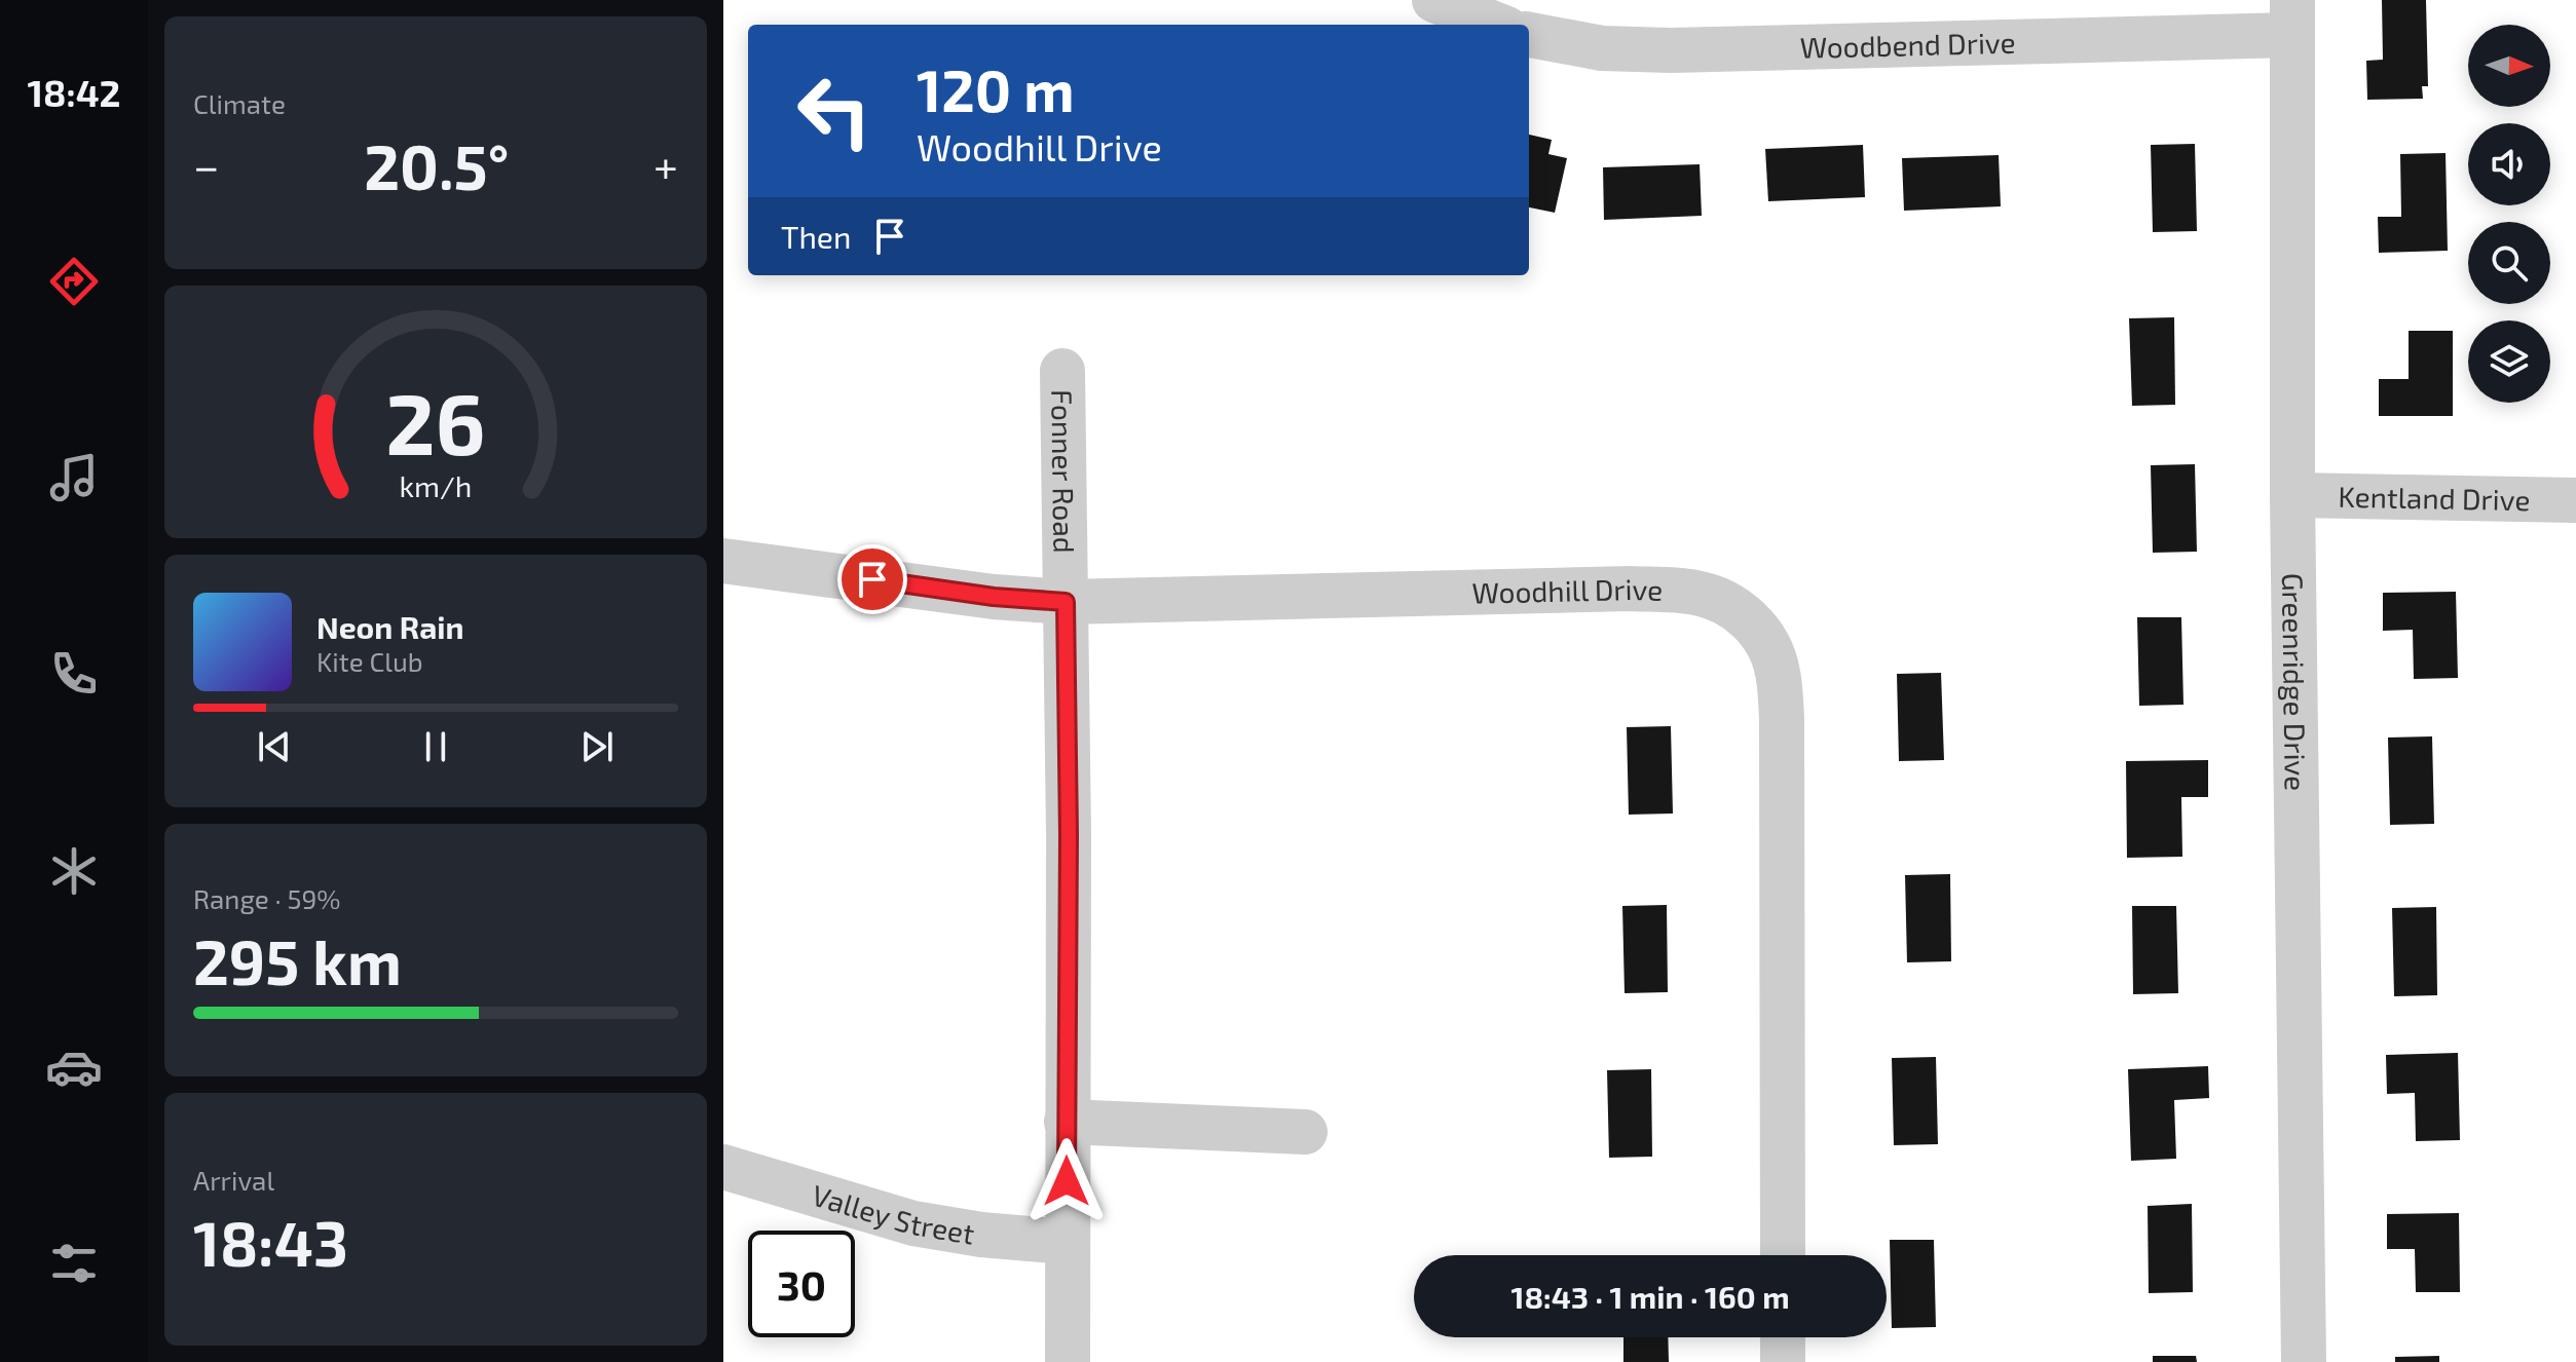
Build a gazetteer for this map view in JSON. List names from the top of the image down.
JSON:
{
  "streets": {
    "street": [
      "Woodbend Drive",
      "Fonner Road",
      "Kentland Drive",
      "Woodhill Drive",
      "Greenridge Drive",
      "Valley Street"
    ]
  },
  "crossings": [
    ["Woodbend Drive", "Greenridge Drive"],
    ["Fonner Road", "Woodhill Drive"],
    ["Fonner Road", "Valley Street"],
    ["Kentland Drive", "Greenridge Drive"]
  ],
  "north": "right",
  "page": {
    "tabs": "18:42",
    "tile": [
      "Climate",
      ["Range · 59%", "295 km"],
      ["Arrival", "18:43"]
    ],
    "turn": ["120 m", "Woodhill Drive"],
    "heat": ["−", "20.5°", "+"],
    "then": "Then",
    "song": ["Neon Rain", "Kite Club"],
    "limit": "30",
    "trip": "18:43 · 1 min · 160 m",
    "gauge": ["26", "km/h"]
  }
}
